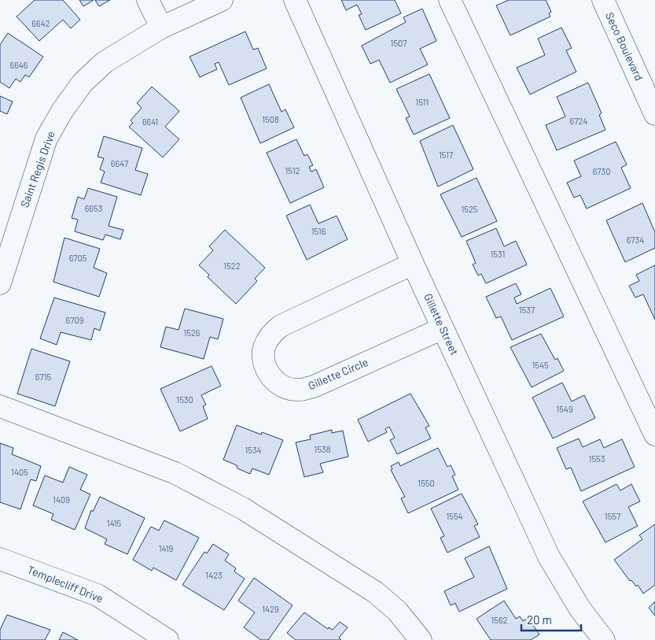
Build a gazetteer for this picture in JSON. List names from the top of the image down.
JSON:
{
  "streets": {
    "street": [
      "Seco Boulevard",
      "Saint Regis Drive",
      "Gillette Street",
      "Gillette Circle",
      "Templecliff Drive"
    ]
  },
  "crossings": [
    ["Gillette Street", "Gillette Circle"]
  ],
  "house_numbers": [
    "6642",
    "1507",
    "6646",
    "1511",
    "1508",
    "6724",
    "6641",
    "1517",
    "6647",
    "1512",
    "6730",
    "6653",
    "1525",
    "1516",
    "6734",
    "1531",
    "6705",
    "1522",
    "1537",
    "6709",
    "1526",
    "1545",
    "6715",
    "1530",
    "1549",
    "1538",
    "1534",
    "1553",
    "1405",
    "1550",
    "1409",
    "1554",
    "1557",
    "1415",
    "1419",
    "1423",
    "1429",
    "1562"
  ],
  "scale_bar": "20 m"
}
